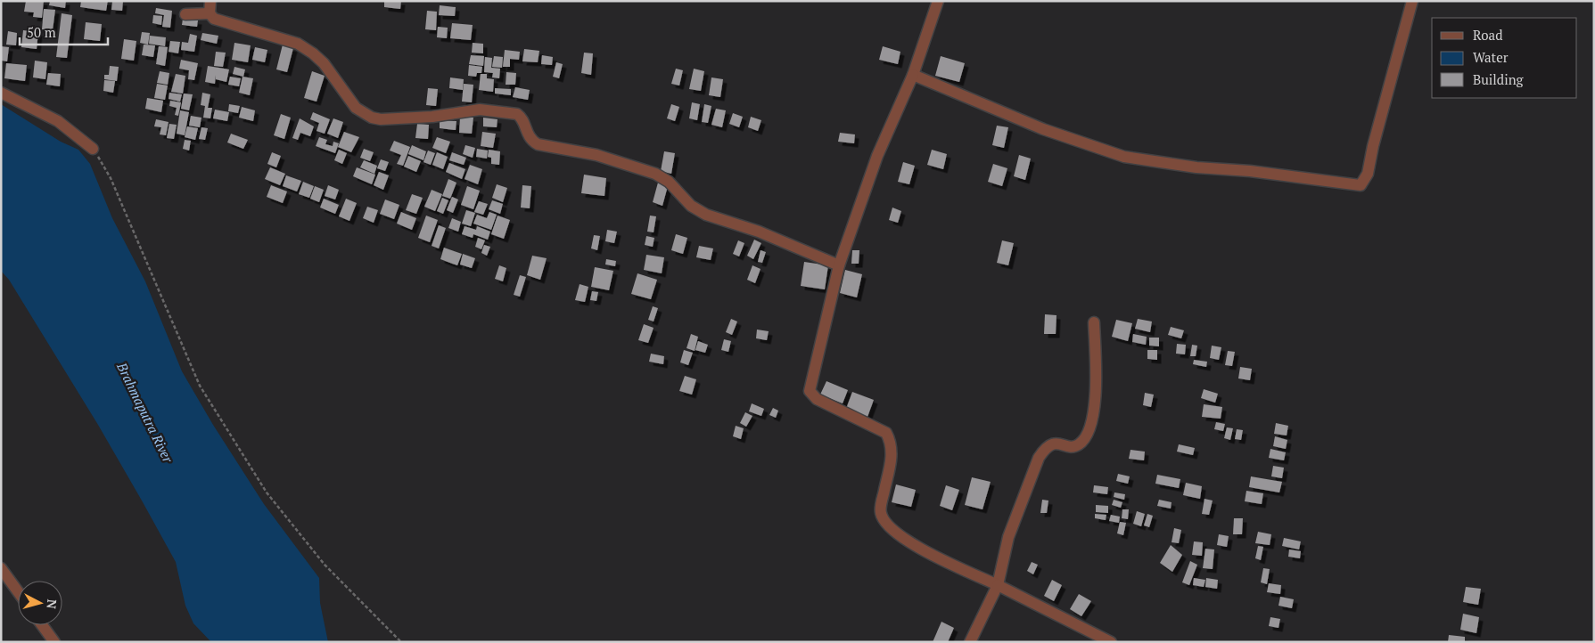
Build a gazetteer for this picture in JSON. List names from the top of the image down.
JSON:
{
  "water": ["Brahmaputra River"],
  "legend": ["Road", "Water", "Building"],
  "scale_bar": "50 m",
  "north": "right"
}
